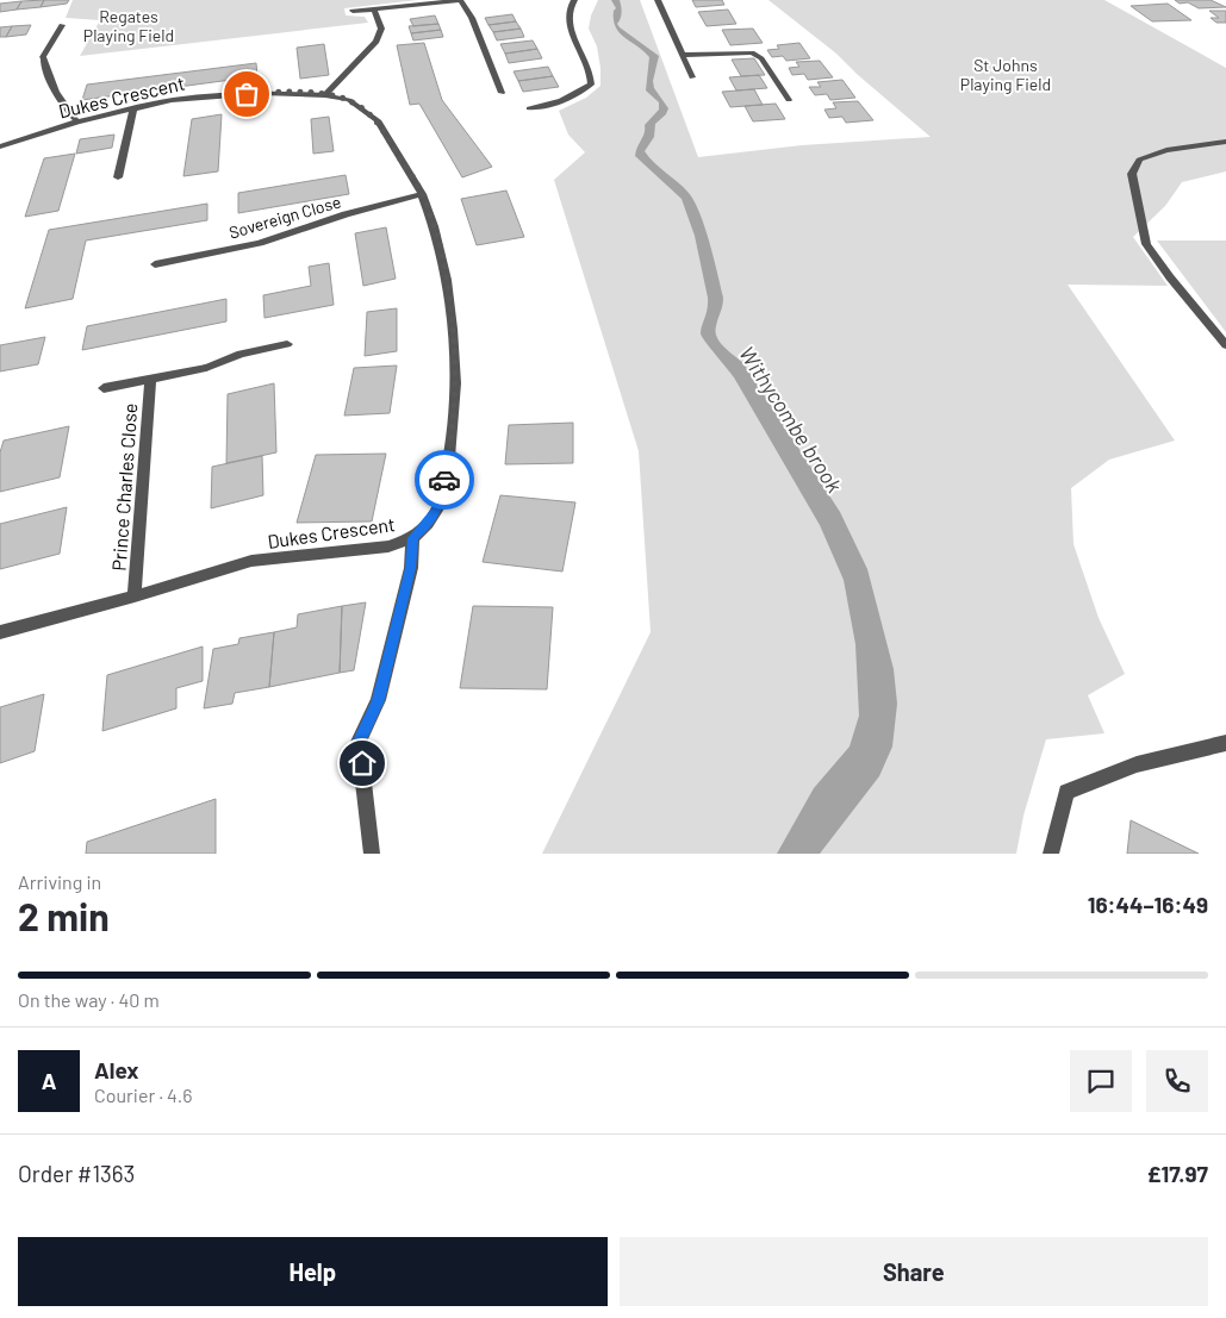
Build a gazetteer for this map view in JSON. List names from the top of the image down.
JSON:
{
  "streets": {
    "street": ["Dukes Crescent", "Sovereign Close", "Prince Charles Close"]
  },
  "crossings": [
    ["Dukes Crescent", "Sovereign Close"],
    ["Dukes Crescent", "Prince Charles Close"]
  ],
  "water": ["Withycombe brook"],
  "parks": ["Regates Playing Field", "St Johns Playing Field"],
  "page": {
    "heading": ["2 min", "Arriving in", "16:44–16:49"],
    "panel": [
      "Alex",
      "Courier · 4.6",
      "Order #1363",
      "£17.97"
    ],
    "bar": "On the way · 40 m",
    "round": "A",
    "buttons": ["Help", "Share"]
  }
}
